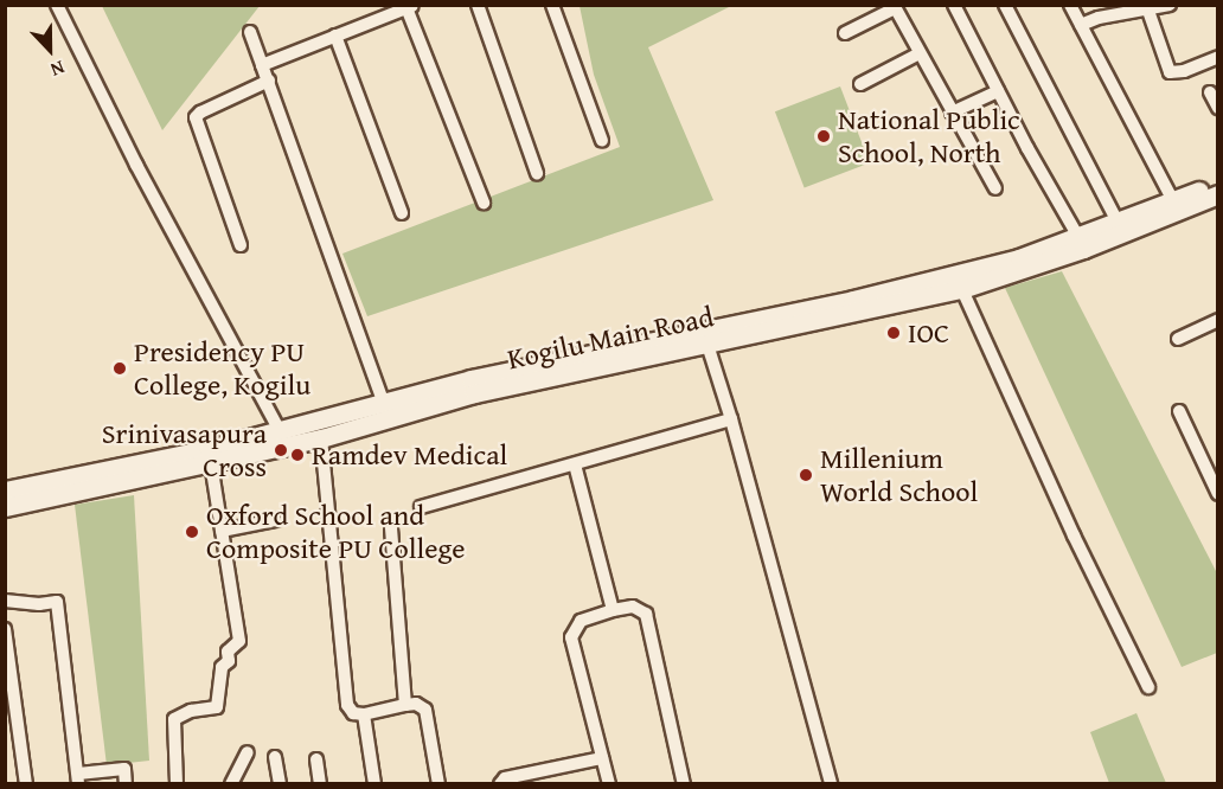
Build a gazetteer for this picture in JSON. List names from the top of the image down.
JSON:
{
  "streets": {
    "main road": ["Kogilu Main Road"]
  },
  "places": [
    "National Public School, North",
    "IOC",
    "Presidency PU College, Kogilu",
    "Srinivasapura Cross",
    "Ramdev Medical",
    "Millenium World School",
    "Oxford School and Composite PU College"
  ],
  "north": "bottom"
}
